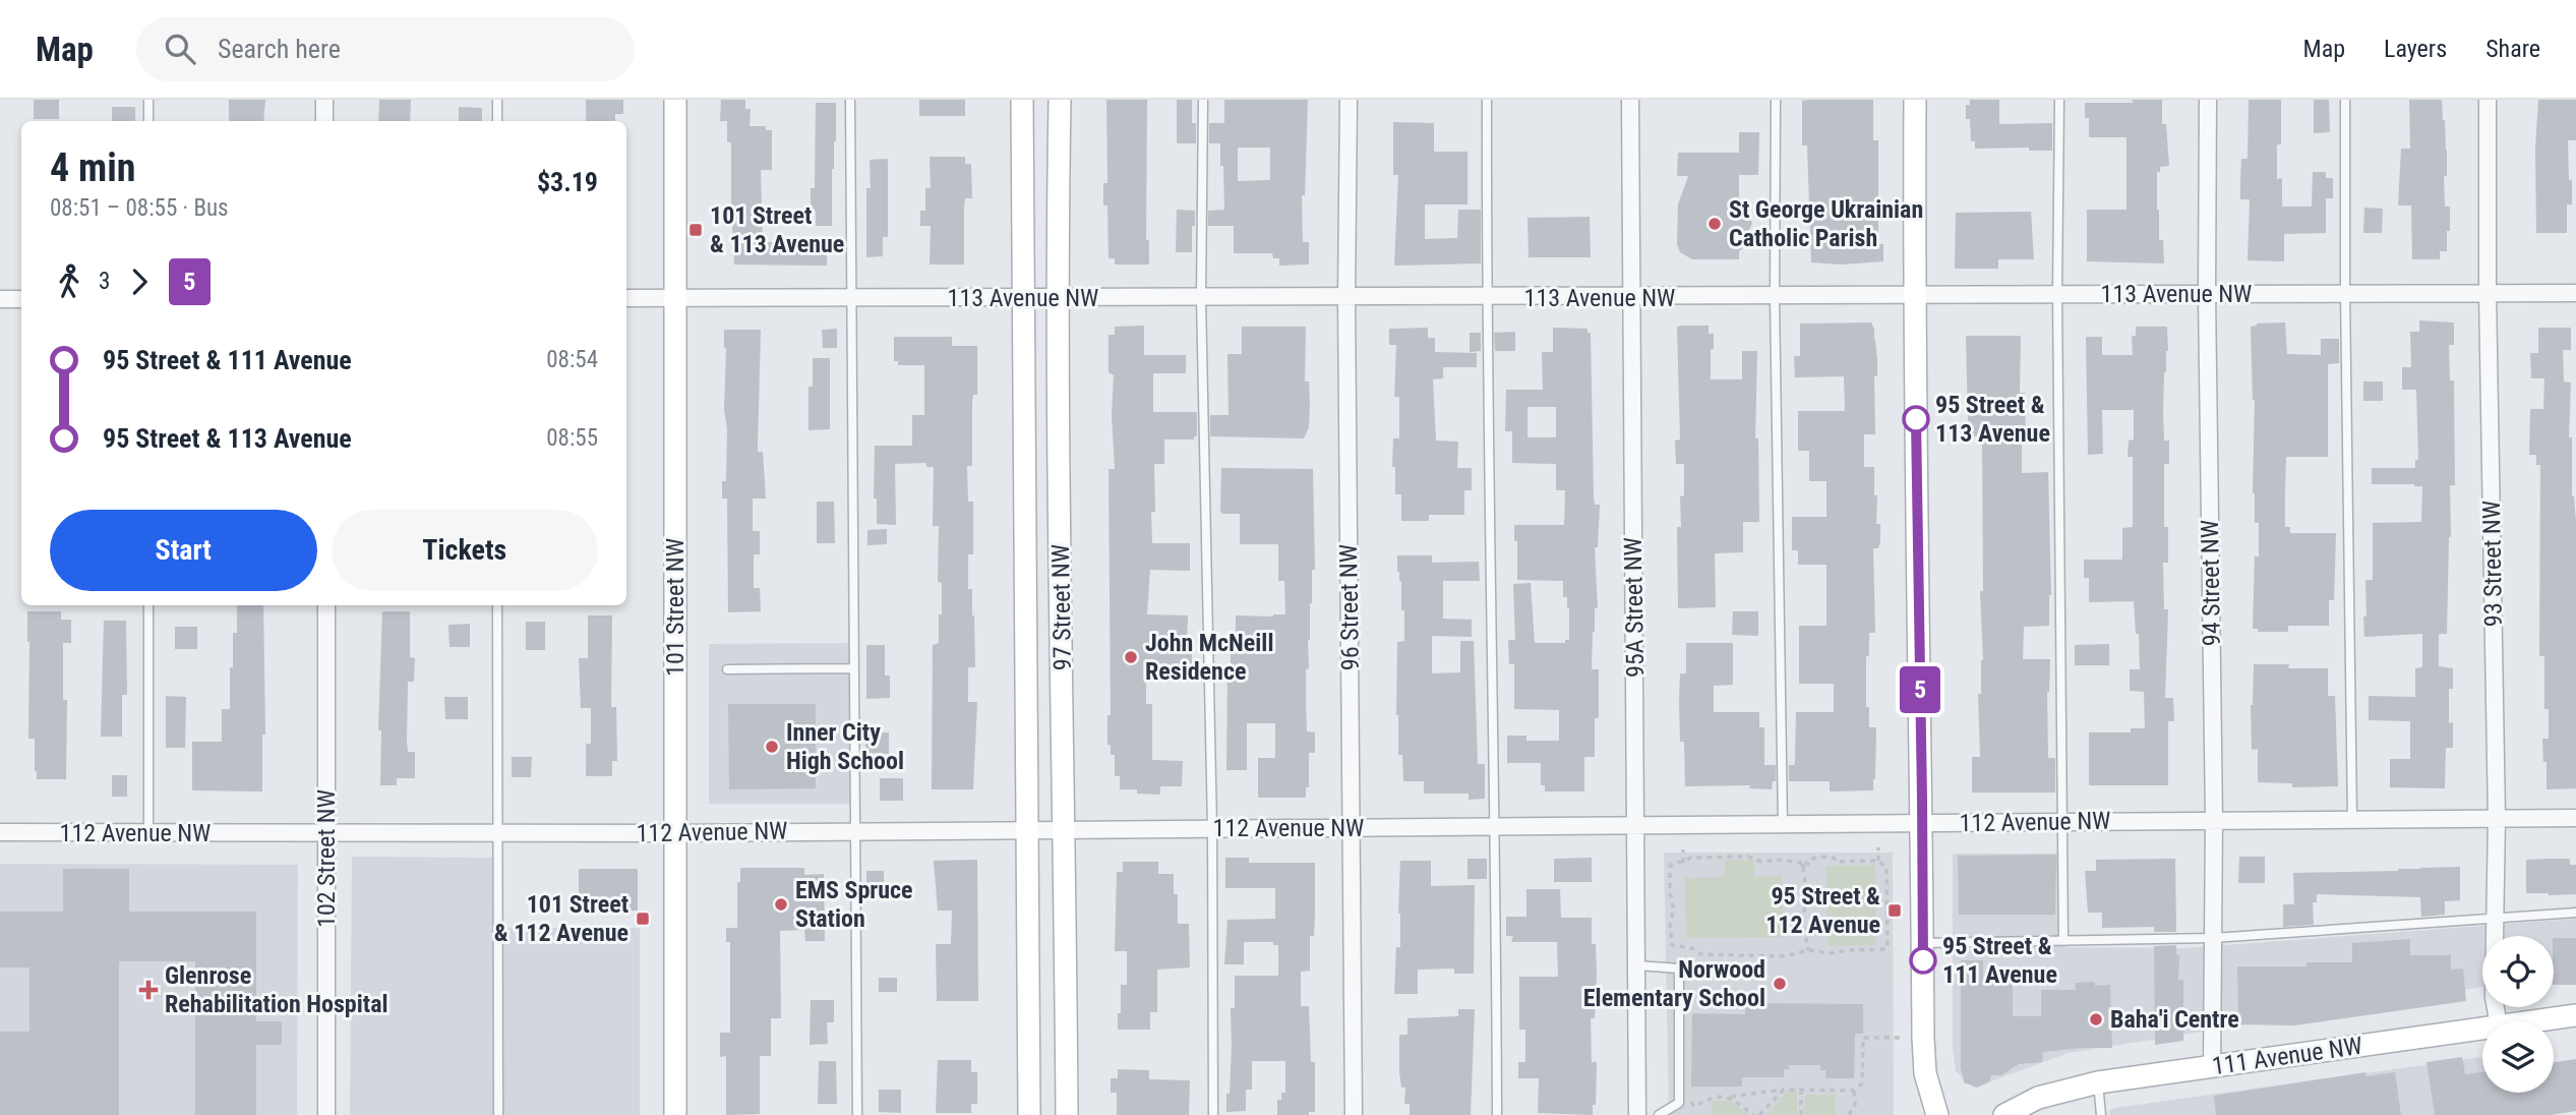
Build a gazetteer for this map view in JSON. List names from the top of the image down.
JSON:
{
  "streets": {
    "main road": ["101 Street NW", "97 Street NW", "111 Avenue NW"],
    "street": [
      "113 Avenue NW",
      "93 Street NW",
      "94 Street NW",
      "96 Street NW",
      "95A Street NW",
      "112 Avenue NW",
      "102 Street NW"
    ]
  },
  "crossings": [
    ["113 Avenue NW", "93 Street NW"],
    ["113 Avenue NW", "94 Street NW"],
    ["113 Avenue NW", "101 Street NW"],
    ["113 Avenue NW", "97 Street NW"],
    ["113 Avenue NW", "96 Street NW"],
    ["113 Avenue NW", "95A Street NW"],
    ["93 Street NW", "112 Avenue NW"],
    ["94 Street NW", "112 Avenue NW"],
    ["94 Street NW", "111 Avenue NW"],
    ["101 Street NW", "112 Avenue NW"],
    ["97 Street NW", "112 Avenue NW"],
    ["96 Street NW", "112 Avenue NW"],
    ["95A Street NW", "112 Avenue NW"],
    ["112 Avenue NW", "102 Street NW"]
  ],
  "places": {
    "other": [
      "St George Ukrainian Catholic Parish",
      "95 Street & 113 Avenue",
      "John McNeill Residence",
      "Inner City High School",
      "EMS Spruce Station",
      "95 Street & 111 Avenue",
      "Norwood Elementary School",
      "Baha'i Centre"
    ],
    "transit": ["101 Street & 113 Avenue", "95 Street & 112 Avenue", "101 Street & 112 Avenue"],
    "health": ["Glenrose Rehabilitation Hospital"]
  },
  "lines": ["bus line 5"],
  "page": {
    "header": "Map",
    "search": "Search here",
    "nav": ["Map", "Layers", "Share"],
    "on_map": "5",
    "heading": ["4 min", "08:51 – 08:55 · Bus", "$3.19"],
    "legs": ["3", "5"],
    "list": [
      {
        "name": "95 Street & 111 Avenue",
        "value": "08:54"
      },
      {
        "name": "95 Street & 113 Avenue",
        "value": "08:55"
      }
    ],
    "buttons": ["Start", "Tickets"]
  }
}
